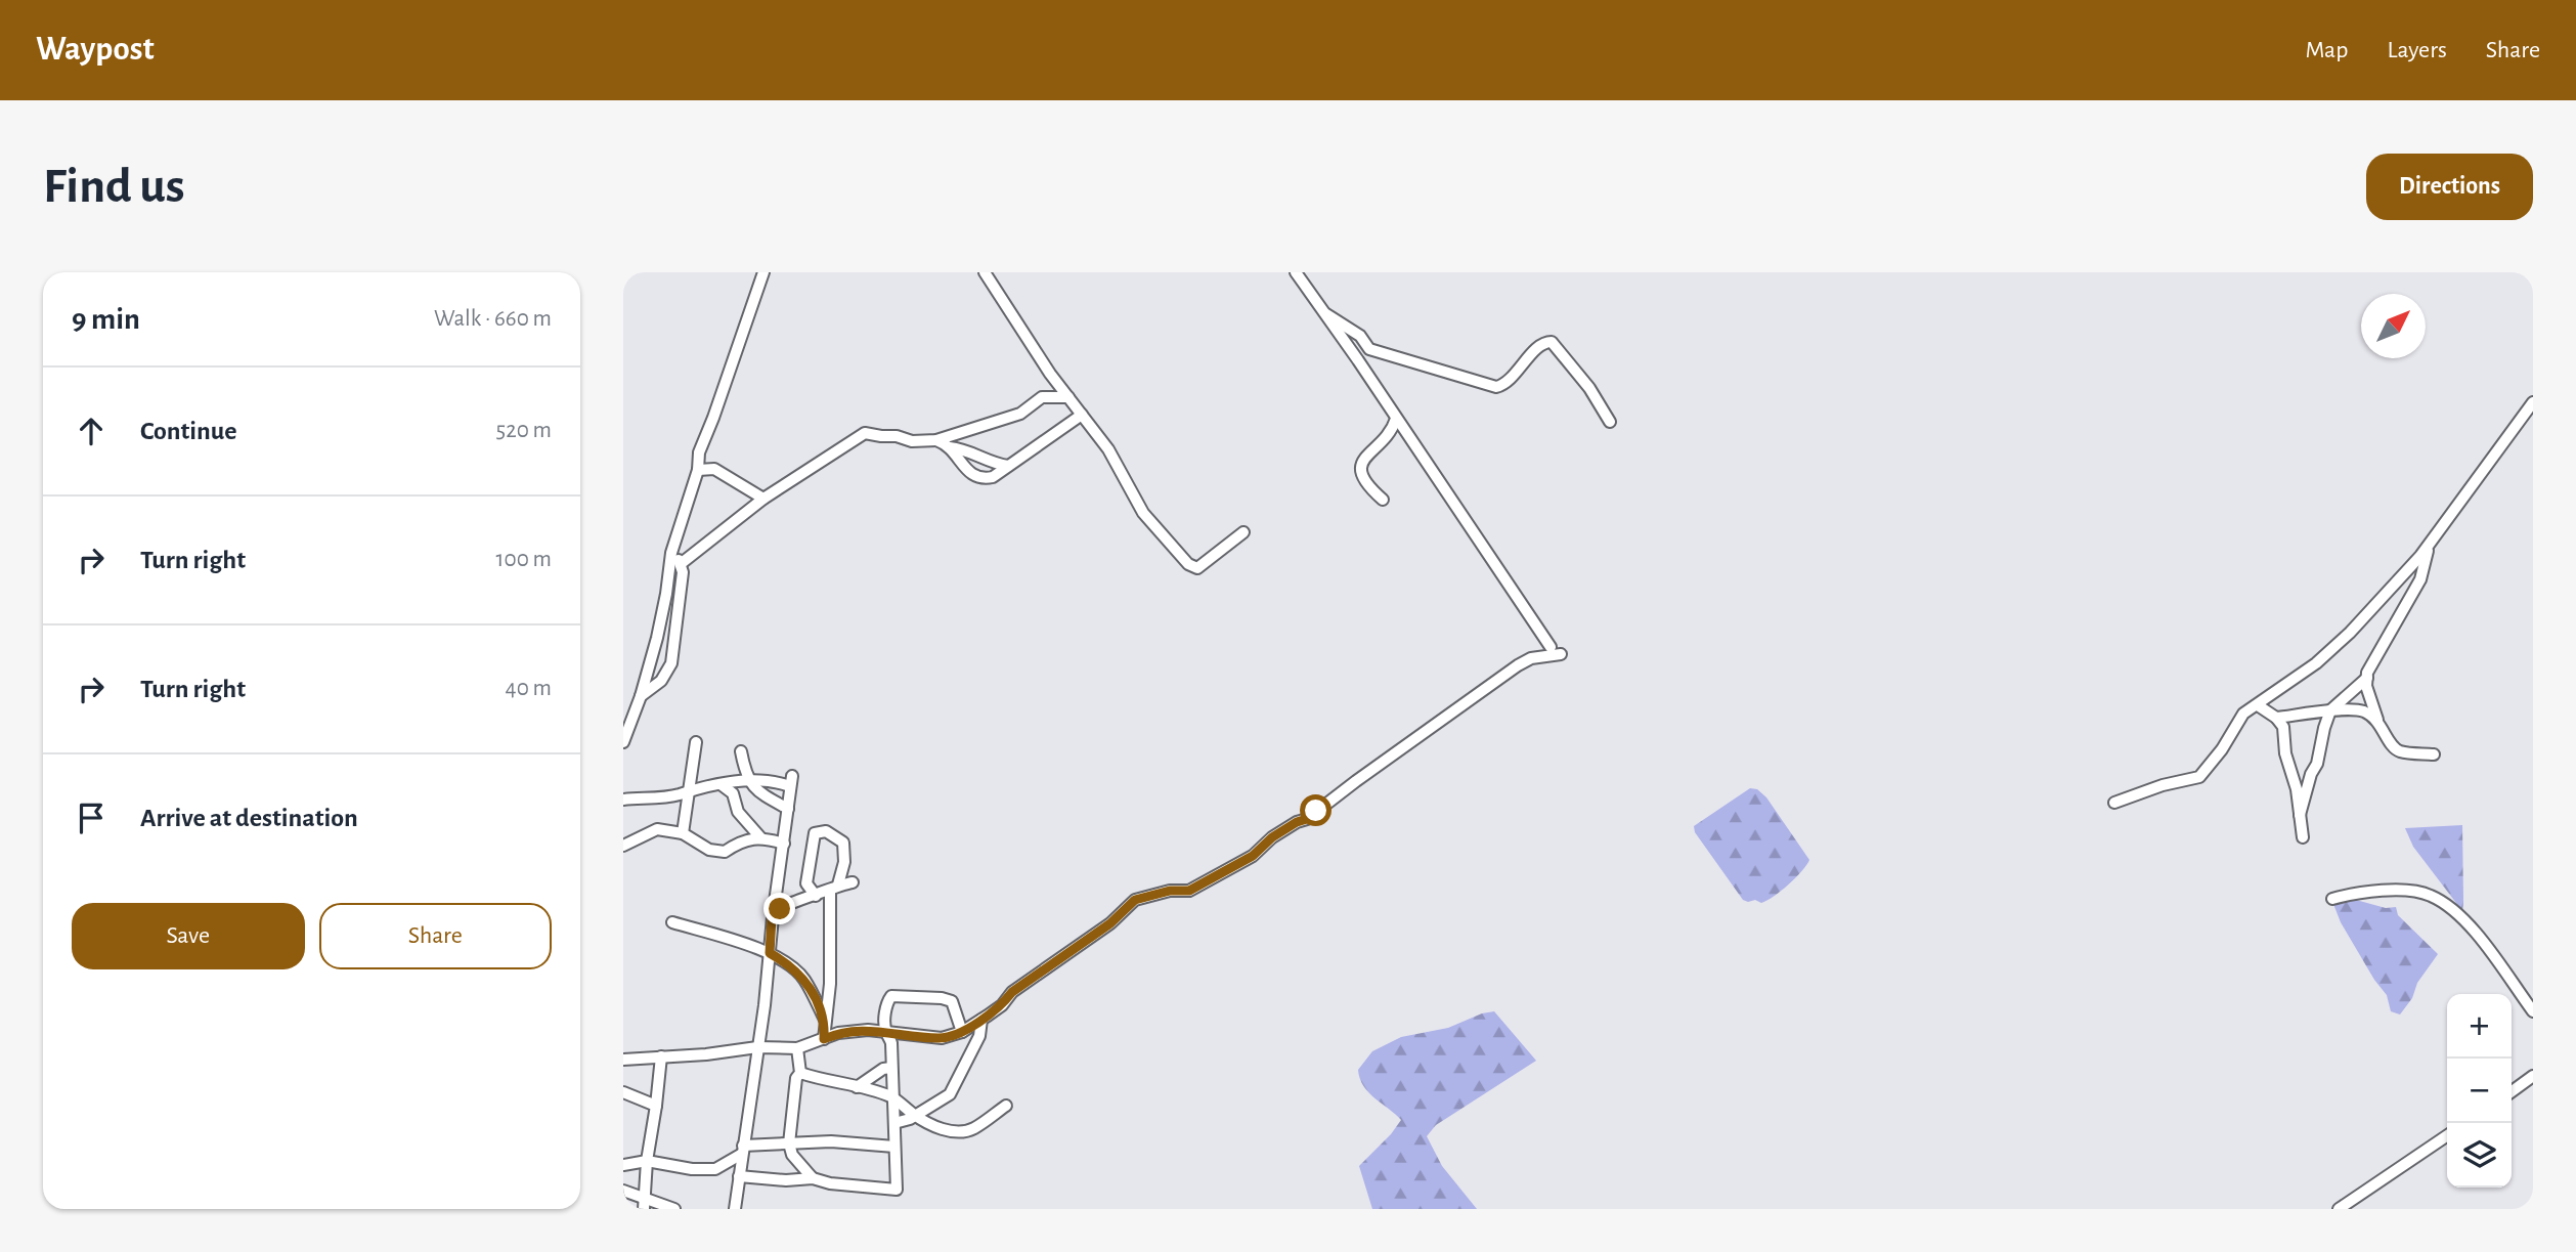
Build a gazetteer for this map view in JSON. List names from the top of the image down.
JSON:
{
  "north": "top right",
  "page": {
    "header": "Waypost",
    "nav": ["Map", "Layers", "Share"],
    "buttons": [
      "Directions",
      ["Save", "Share"]
    ],
    "title": "Find us",
    "heading": ["9 min", "Walk · 660 m"],
    "list": [
      ["Continue", "520 m"],
      ["Turn right", "100 m"],
      ["Turn right", "40 m"],
      "Arrive at destination"
    ],
    "map_buttons": ["+", "−"]
  }
}
